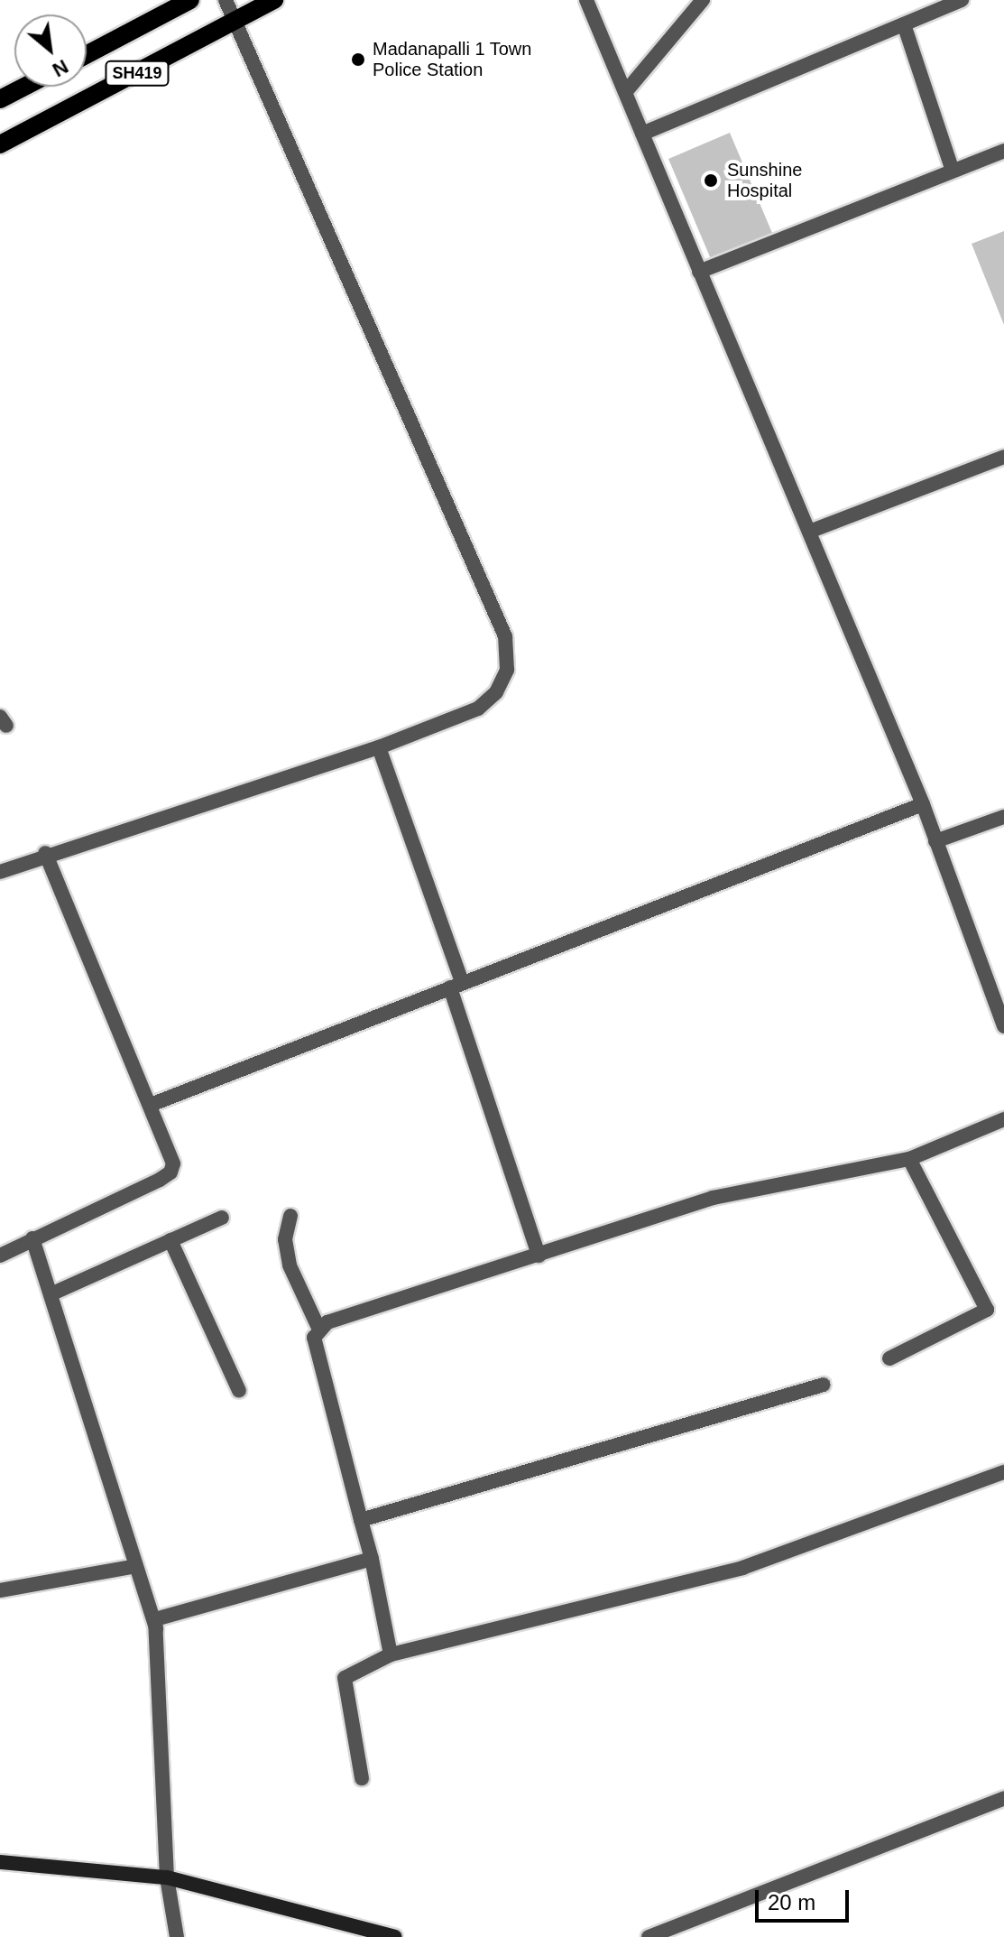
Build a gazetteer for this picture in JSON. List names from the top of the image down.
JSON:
{
  "streets": {
    "main road": ["SH419"]
  },
  "places": ["Madanapalli 1 Town Police Station", "Sunshine Hospital"],
  "scale_bar": "20 m",
  "north": "bottom right"
}
